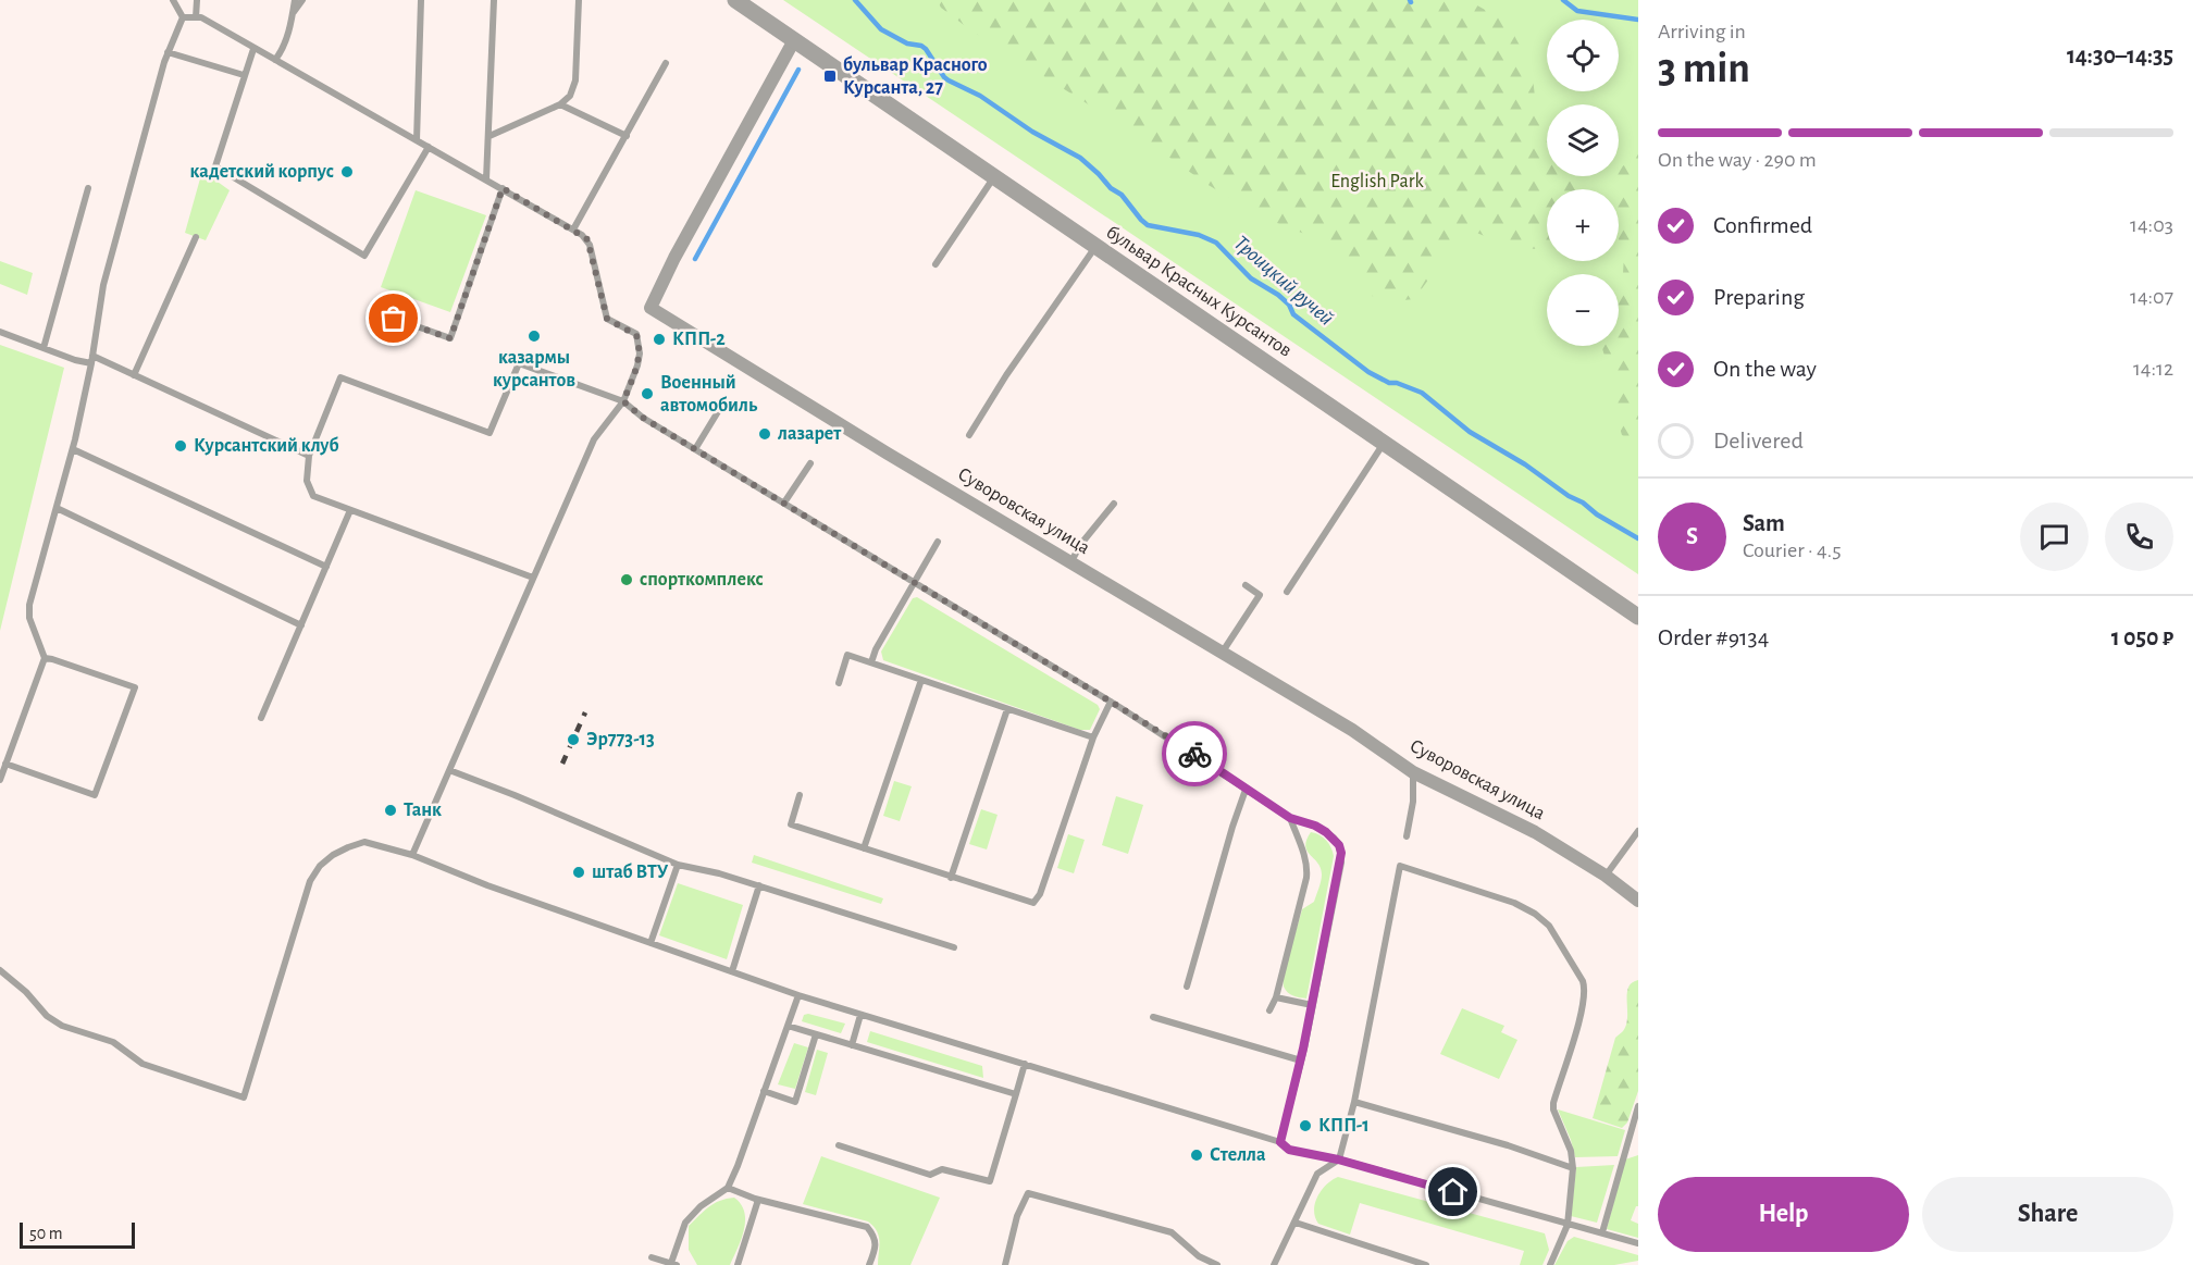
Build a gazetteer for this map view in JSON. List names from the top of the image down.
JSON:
{
  "streets": {
    "street": ["бульвар Красных Курсантов", "Суворовская улица"]
  },
  "crossings": [
    ["бульвар Красных Курсантов", "Суворовская улица"]
  ],
  "water": ["Троицкий ручей"],
  "parks": ["English Park"],
  "places": {
    "transit": ["бульвар Красного Курсанта, 27"],
    "other": [
      "кадетский корпус",
      "казармы курсантов",
      "КПП-2",
      "Военный автомобиль",
      "лазарет",
      "Курсантский клуб",
      "спорткомплекс",
      "Эр773-13",
      "Танк",
      "штаб ВТУ",
      "КПП-1",
      "Стелла"
    ]
  },
  "scale_bar": "50 m",
  "page": {
    "heading": ["3 min", "Arriving in", "14:30–14:35"],
    "panel": [
      "Sam",
      "Courier · 4.5",
      "Order #9134",
      "1 050 ₽"
    ],
    "map_buttons": ["+", "−"],
    "bar": "On the way · 290 m",
    "list": [
      ["Confirmed", "14:03"],
      ["Preparing", "14:07"],
      ["On the way", "14:12"],
      "Delivered"
    ],
    "round": "S",
    "buttons": ["Help", "Share"],
    "scale": "50 m"
  }
}
